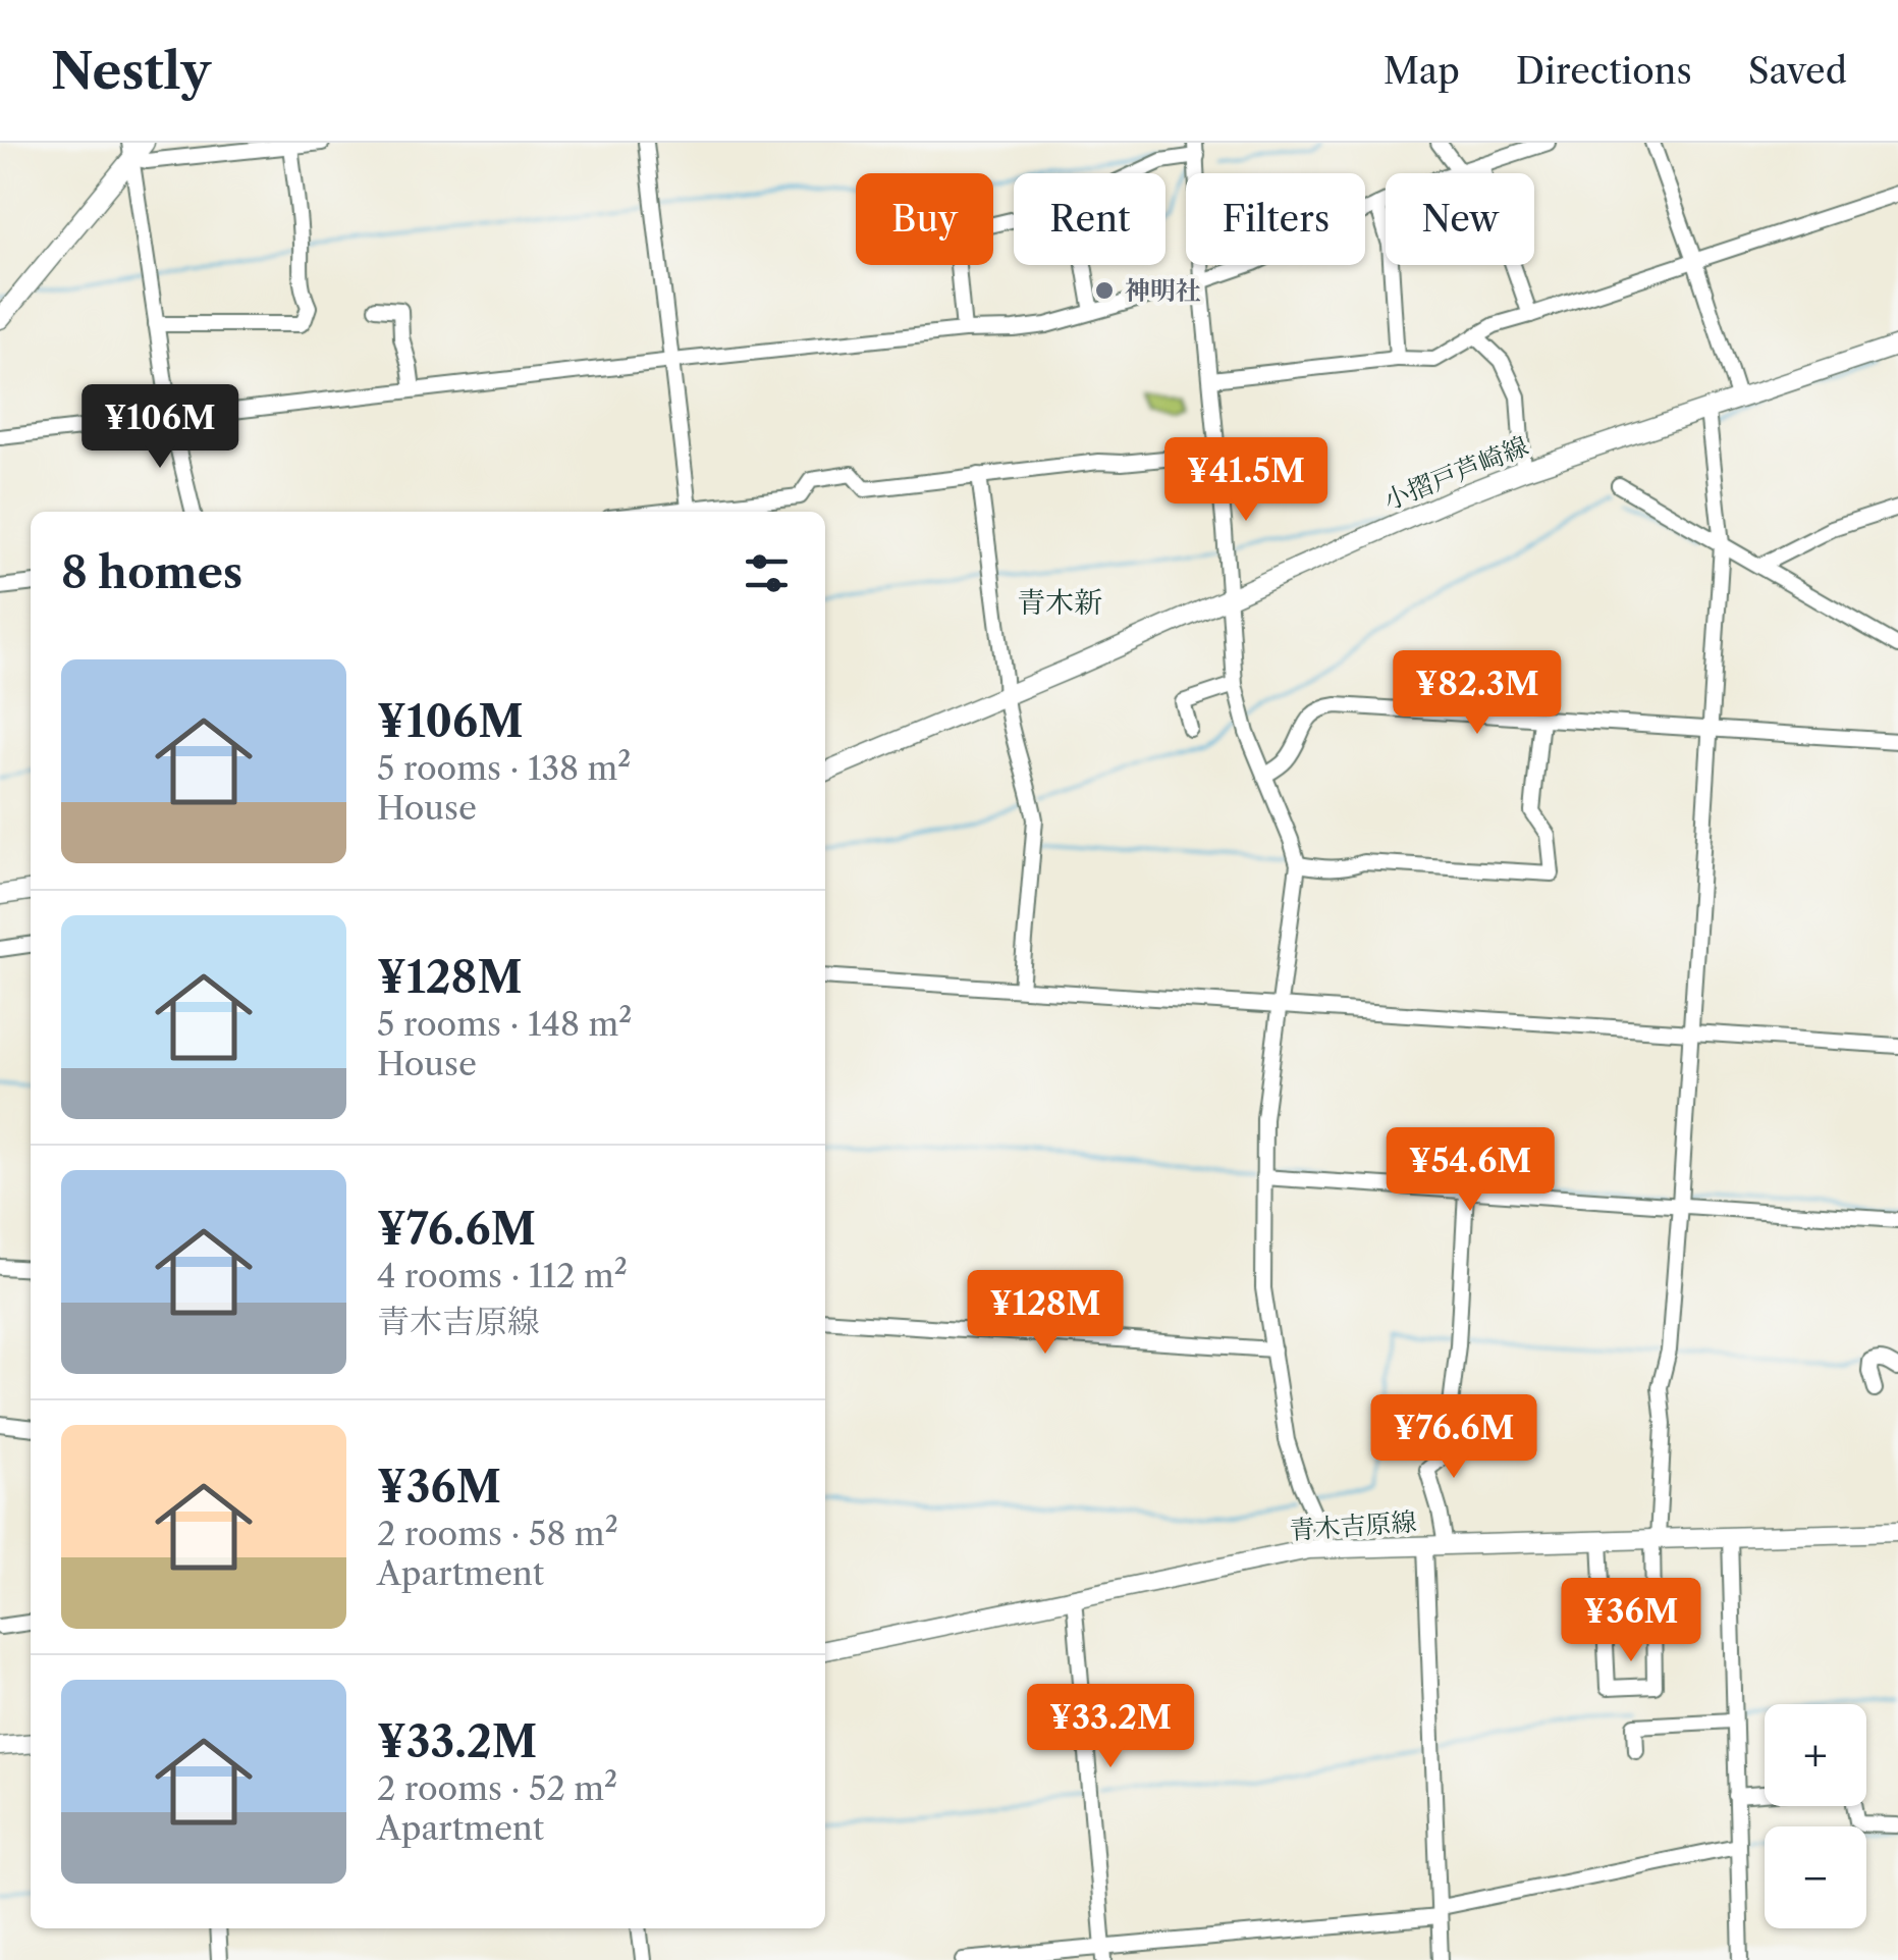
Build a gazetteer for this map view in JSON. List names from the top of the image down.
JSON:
{
  "streets": {
    "main road": ["小摺戸芦崎線", "青木吉原線"]
  },
  "districts": ["青木新"],
  "places": ["神明社"],
  "page": {
    "header": "Nestly",
    "nav": ["Map", "Directions", "Saved"],
    "chip": [
      "Buy",
      "Rent",
      "Filters",
      "New"
    ],
    "price": [
      "¥106M",
      "¥41.5M",
      "¥82.3M",
      "¥54.6M",
      "¥128M",
      "¥76.6M",
      "¥36M",
      "¥33.2M"
    ],
    "heading": "8 homes",
    "list": [
      {
        "name": "¥106M",
        "note": "5 rooms · 138 m² · House"
      },
      {
        "name": "¥128M",
        "note": "5 rooms · 148 m² · House"
      },
      {
        "name": "¥76.6M",
        "note": "4 rooms · 112 m² · 青木吉原線"
      },
      {
        "name": "¥36M",
        "note": "2 rooms · 58 m² · Apartment"
      },
      {
        "name": "¥33.2M",
        "note": "2 rooms · 52 m² · Apartment"
      }
    ],
    "map_buttons": ["+", "−"]
  }
}
